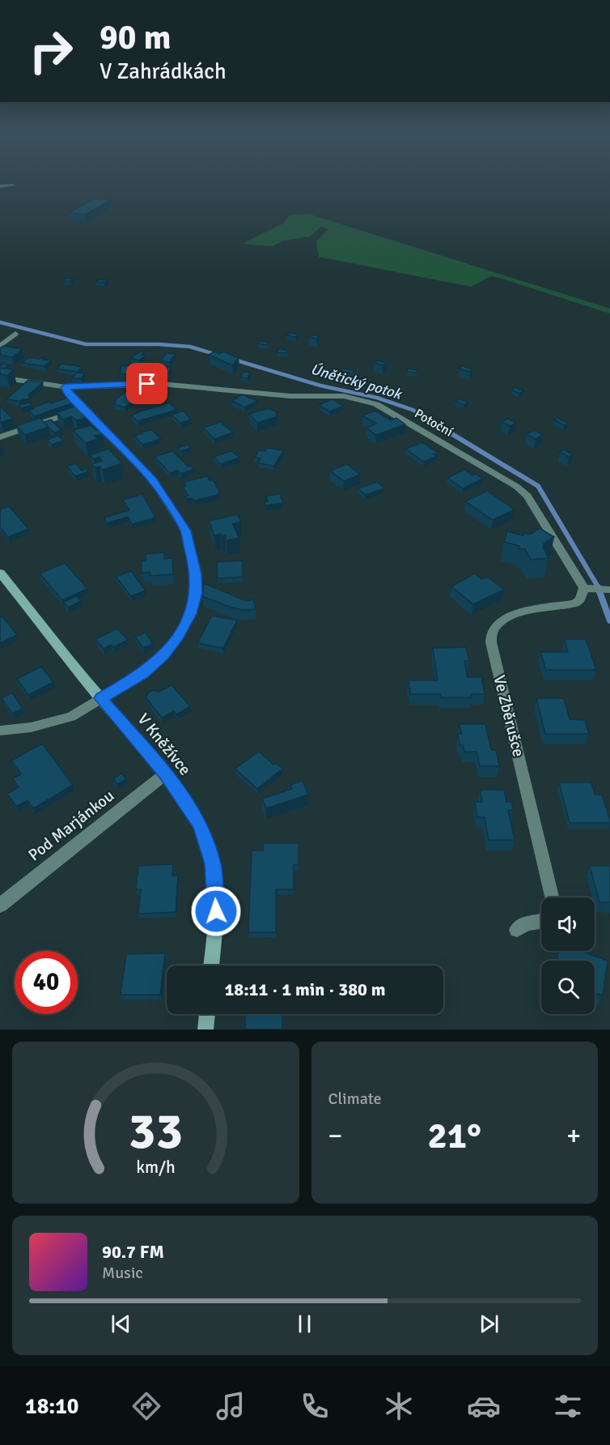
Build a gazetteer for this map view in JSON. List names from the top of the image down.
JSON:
{
  "streets": {
    "street": [
      "Potoční",
      "Ve Zběrušce",
      "V Kněžívce",
      "Pod Marjánkou"
    ]
  },
  "crossings": [
    ["Potoční", "Ve Zběrušce"],
    ["V Kněžívce", "Pod Marjánkou"]
  ],
  "water": ["Únětický potok"],
  "page": {
    "turn": ["90 m", "V Zahrádkách"],
    "limit": "40",
    "trip": "18:11 · 1 min · 380 m",
    "tile": "Climate",
    "heat": ["−", "21°", "+"],
    "song": ["90.7 FM", "Music"],
    "tabs": "18:10",
    "gauge": ["33", "km/h"]
  }
}
